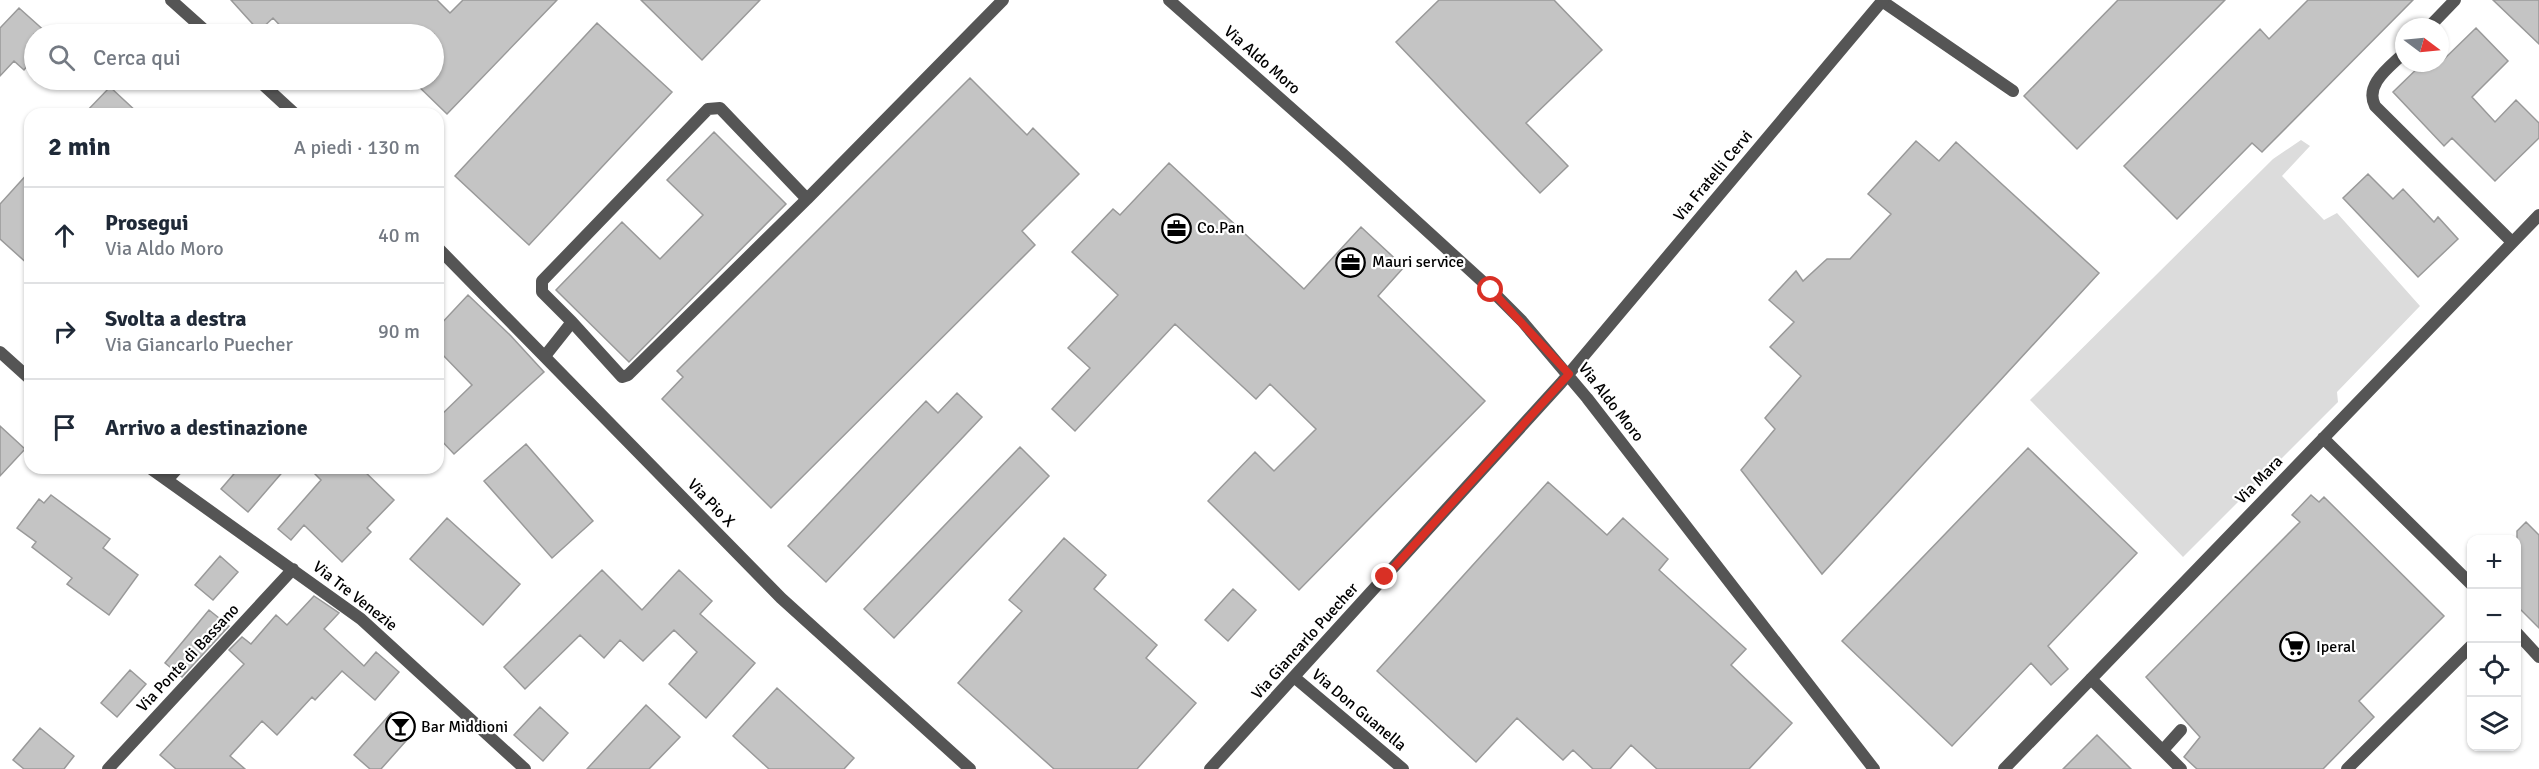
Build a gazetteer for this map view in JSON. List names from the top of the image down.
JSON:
{
  "streets": {
    "street": [
      "Via Aldo Moro",
      "Via Fratelli Cervi",
      "Via Mara",
      "Via Pio X",
      "Via Tre Venezie",
      "Via Giancarlo Puecher",
      "Via Ponte di Bassano",
      "Via Don Guanella"
    ]
  },
  "crossings": [
    ["Via Aldo Moro", "Via Fratelli Cervi"],
    ["Via Aldo Moro", "Via Giancarlo Puecher"],
    ["Via Fratelli Cervi", "Via Giancarlo Puecher"],
    ["Via Tre Venezie", "Via Ponte di Bassano"],
    ["Via Giancarlo Puecher", "Via Don Guanella"]
  ],
  "places": {
    "office": ["Co.Pan", "Mauri service"],
    "supermarket": ["Iperal"],
    "bar": ["Bar Middioni"]
  },
  "north": "right",
  "page": {
    "search": "Cerca qui",
    "heading": ["2 min", "A piedi · 130 m"],
    "list": [
      ["Prosegui", "Via Aldo Moro", "40 m"],
      ["Svolta a destra", "Via Giancarlo Puecher", "90 m"],
      "Arrivo a destinazione"
    ],
    "map_buttons": ["+", "−"]
  }
}
